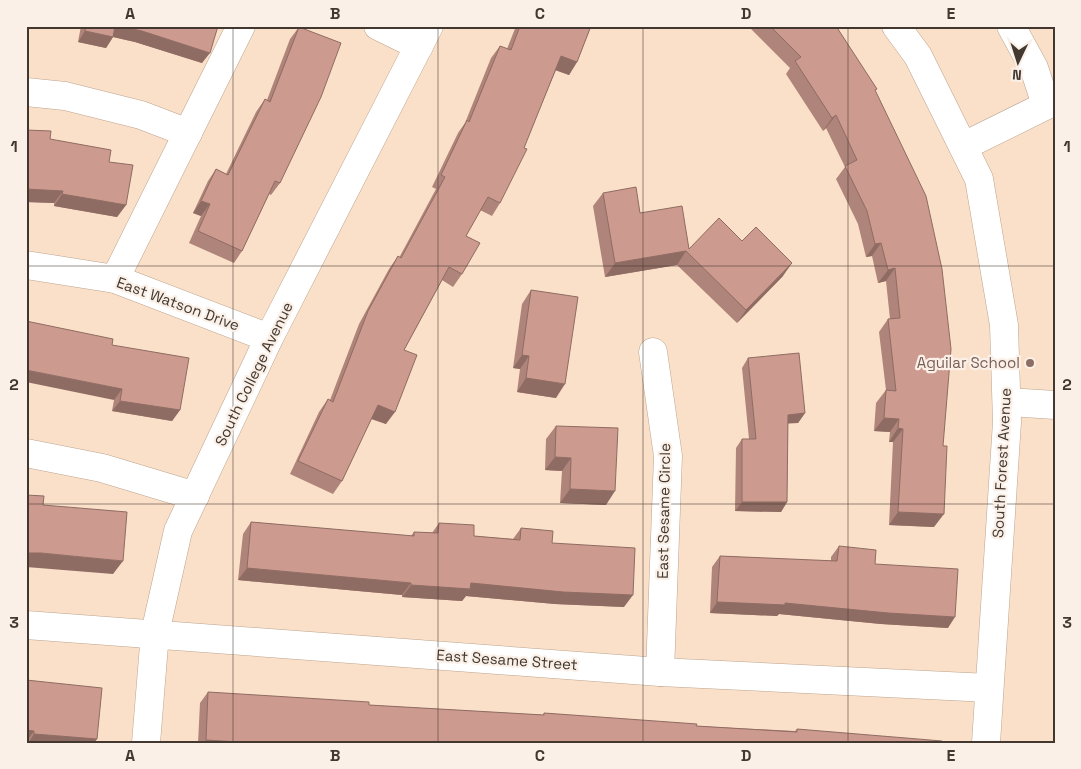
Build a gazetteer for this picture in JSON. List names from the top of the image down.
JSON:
{
  "streets": {
    "street": [
      "East Watson Drive",
      "South College Avenue",
      "South Forest Avenue",
      "East Sesame Circle",
      "East Sesame Street"
    ]
  },
  "crossings": [
    ["East Watson Drive", "South College Avenue"],
    ["South College Avenue", "East Sesame Street"],
    ["South Forest Avenue", "East Sesame Street"],
    ["East Sesame Circle", "East Sesame Street"]
  ],
  "places": ["Aguilar School"],
  "north": "bottom",
  "grid": {
    "columns": [
      "A",
      "B",
      "C",
      "D",
      "E"
    ],
    "rows": ["1", "2", "3"]
  }
}
